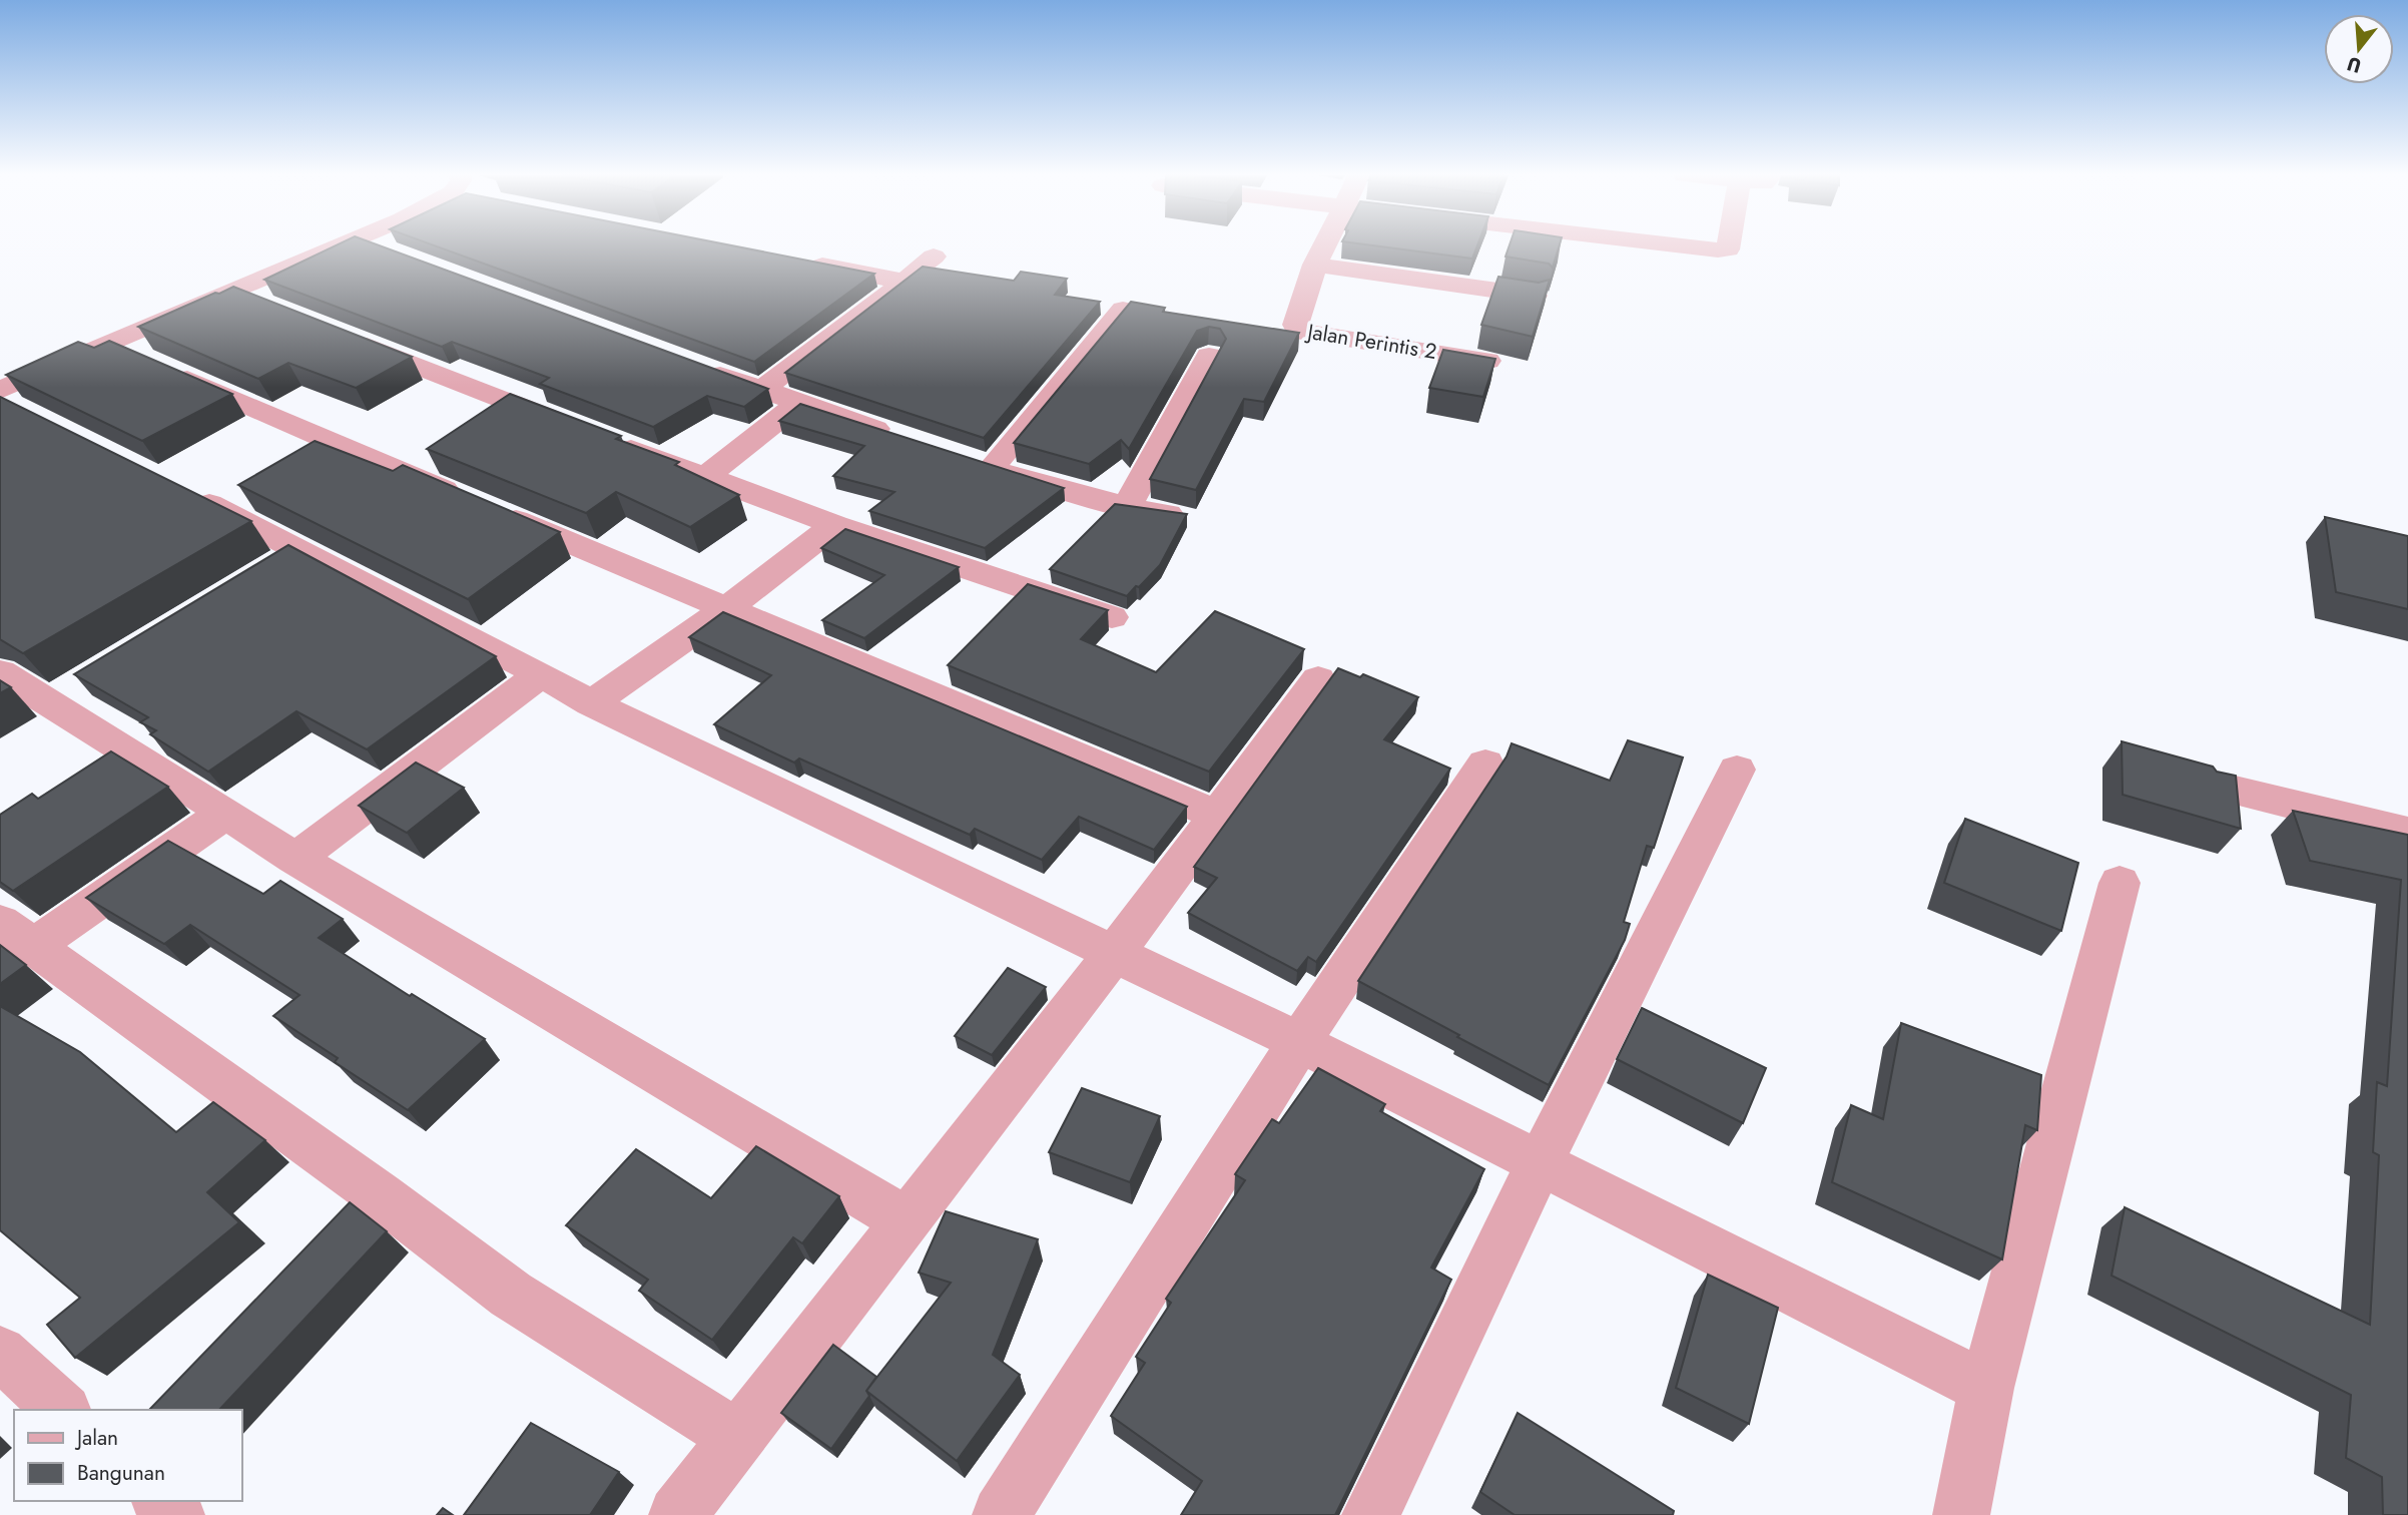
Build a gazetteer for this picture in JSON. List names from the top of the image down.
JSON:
{
  "streets": {
    "street": ["Jalan Perintis 2"]
  },
  "legend": ["Jalan", "Bangunan"],
  "north": "bottom"
}
